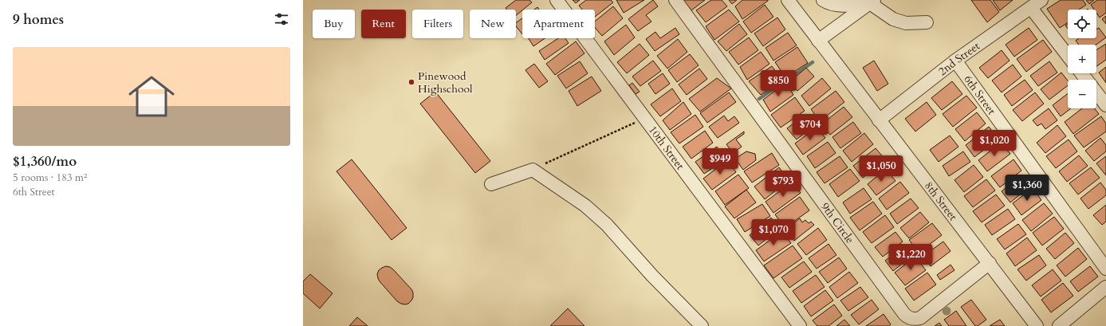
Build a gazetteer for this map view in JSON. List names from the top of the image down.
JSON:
{
  "streets": {
    "street": [
      "2nd Street",
      "6th Street",
      "10th Street",
      "8th Street",
      "9th Circle"
    ]
  },
  "crossings": [
    ["2nd Street", "6th Street"],
    ["2nd Street", "8th Street"],
    ["8th Street", "9th Circle"]
  ],
  "places": ["Pinewood Highschool"],
  "page": {
    "heading": "9 homes",
    "map_buttons": ["+", "−"],
    "chip": [
      "Buy",
      "Rent",
      "Filters",
      "New",
      "Apartment"
    ],
    "list": [
      {
        "name": "$1,360/mo",
        "note": "5 rooms · 183 m² · 6th Street"
      }
    ],
    "price": [
      "$850",
      "$704",
      "$1,020",
      "$949",
      "$1,050",
      "$793",
      "$1,360",
      "$1,070",
      "$1,220"
    ]
  }
}
